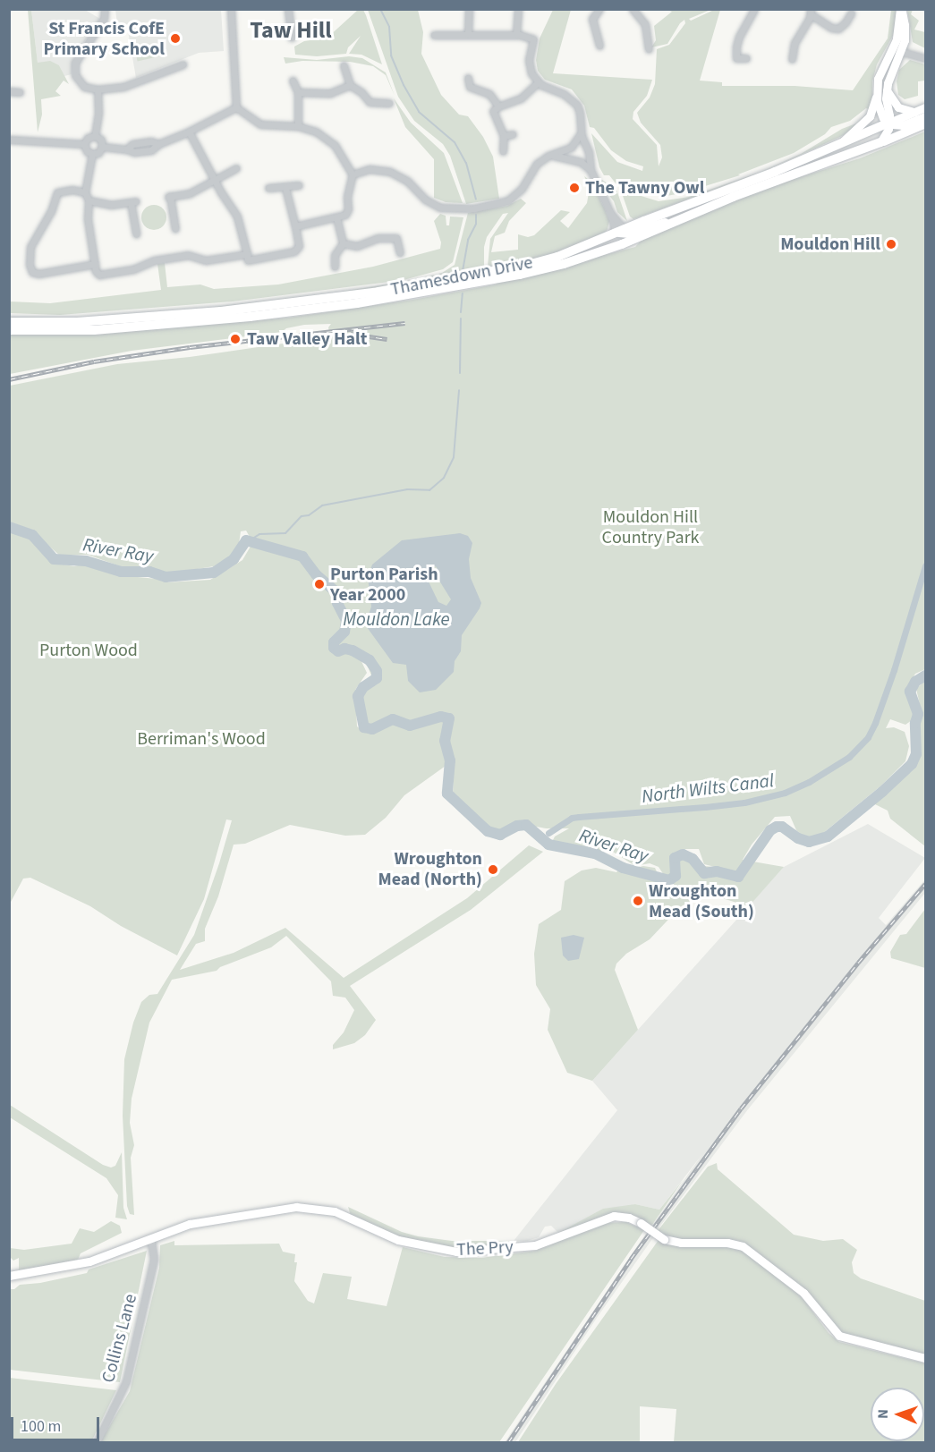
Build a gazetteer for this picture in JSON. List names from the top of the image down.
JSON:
{
  "streets": {
    "main road": ["Thamesdown Drive", "The Pry"],
    "street": ["Collins Lane"]
  },
  "crossings": [
    ["The Pry", "Collins Lane"]
  ],
  "districts": ["Taw Hill"],
  "water": ["River Ray", "Mouldon Lake", "North Wilts Canal"],
  "parks": ["Mouldon Hill Country Park", "Purton Wood", "Berriman's Wood"],
  "places": [
    "St Francis CofE Primary School",
    "The Tawny Owl",
    "Mouldon Hill",
    "Taw Valley Halt",
    "Purton Parish Year 2000",
    "Wroughton Mead (North)",
    "Wroughton Mead (South)"
  ],
  "scale_bar": "100 m",
  "north": "left"
}
